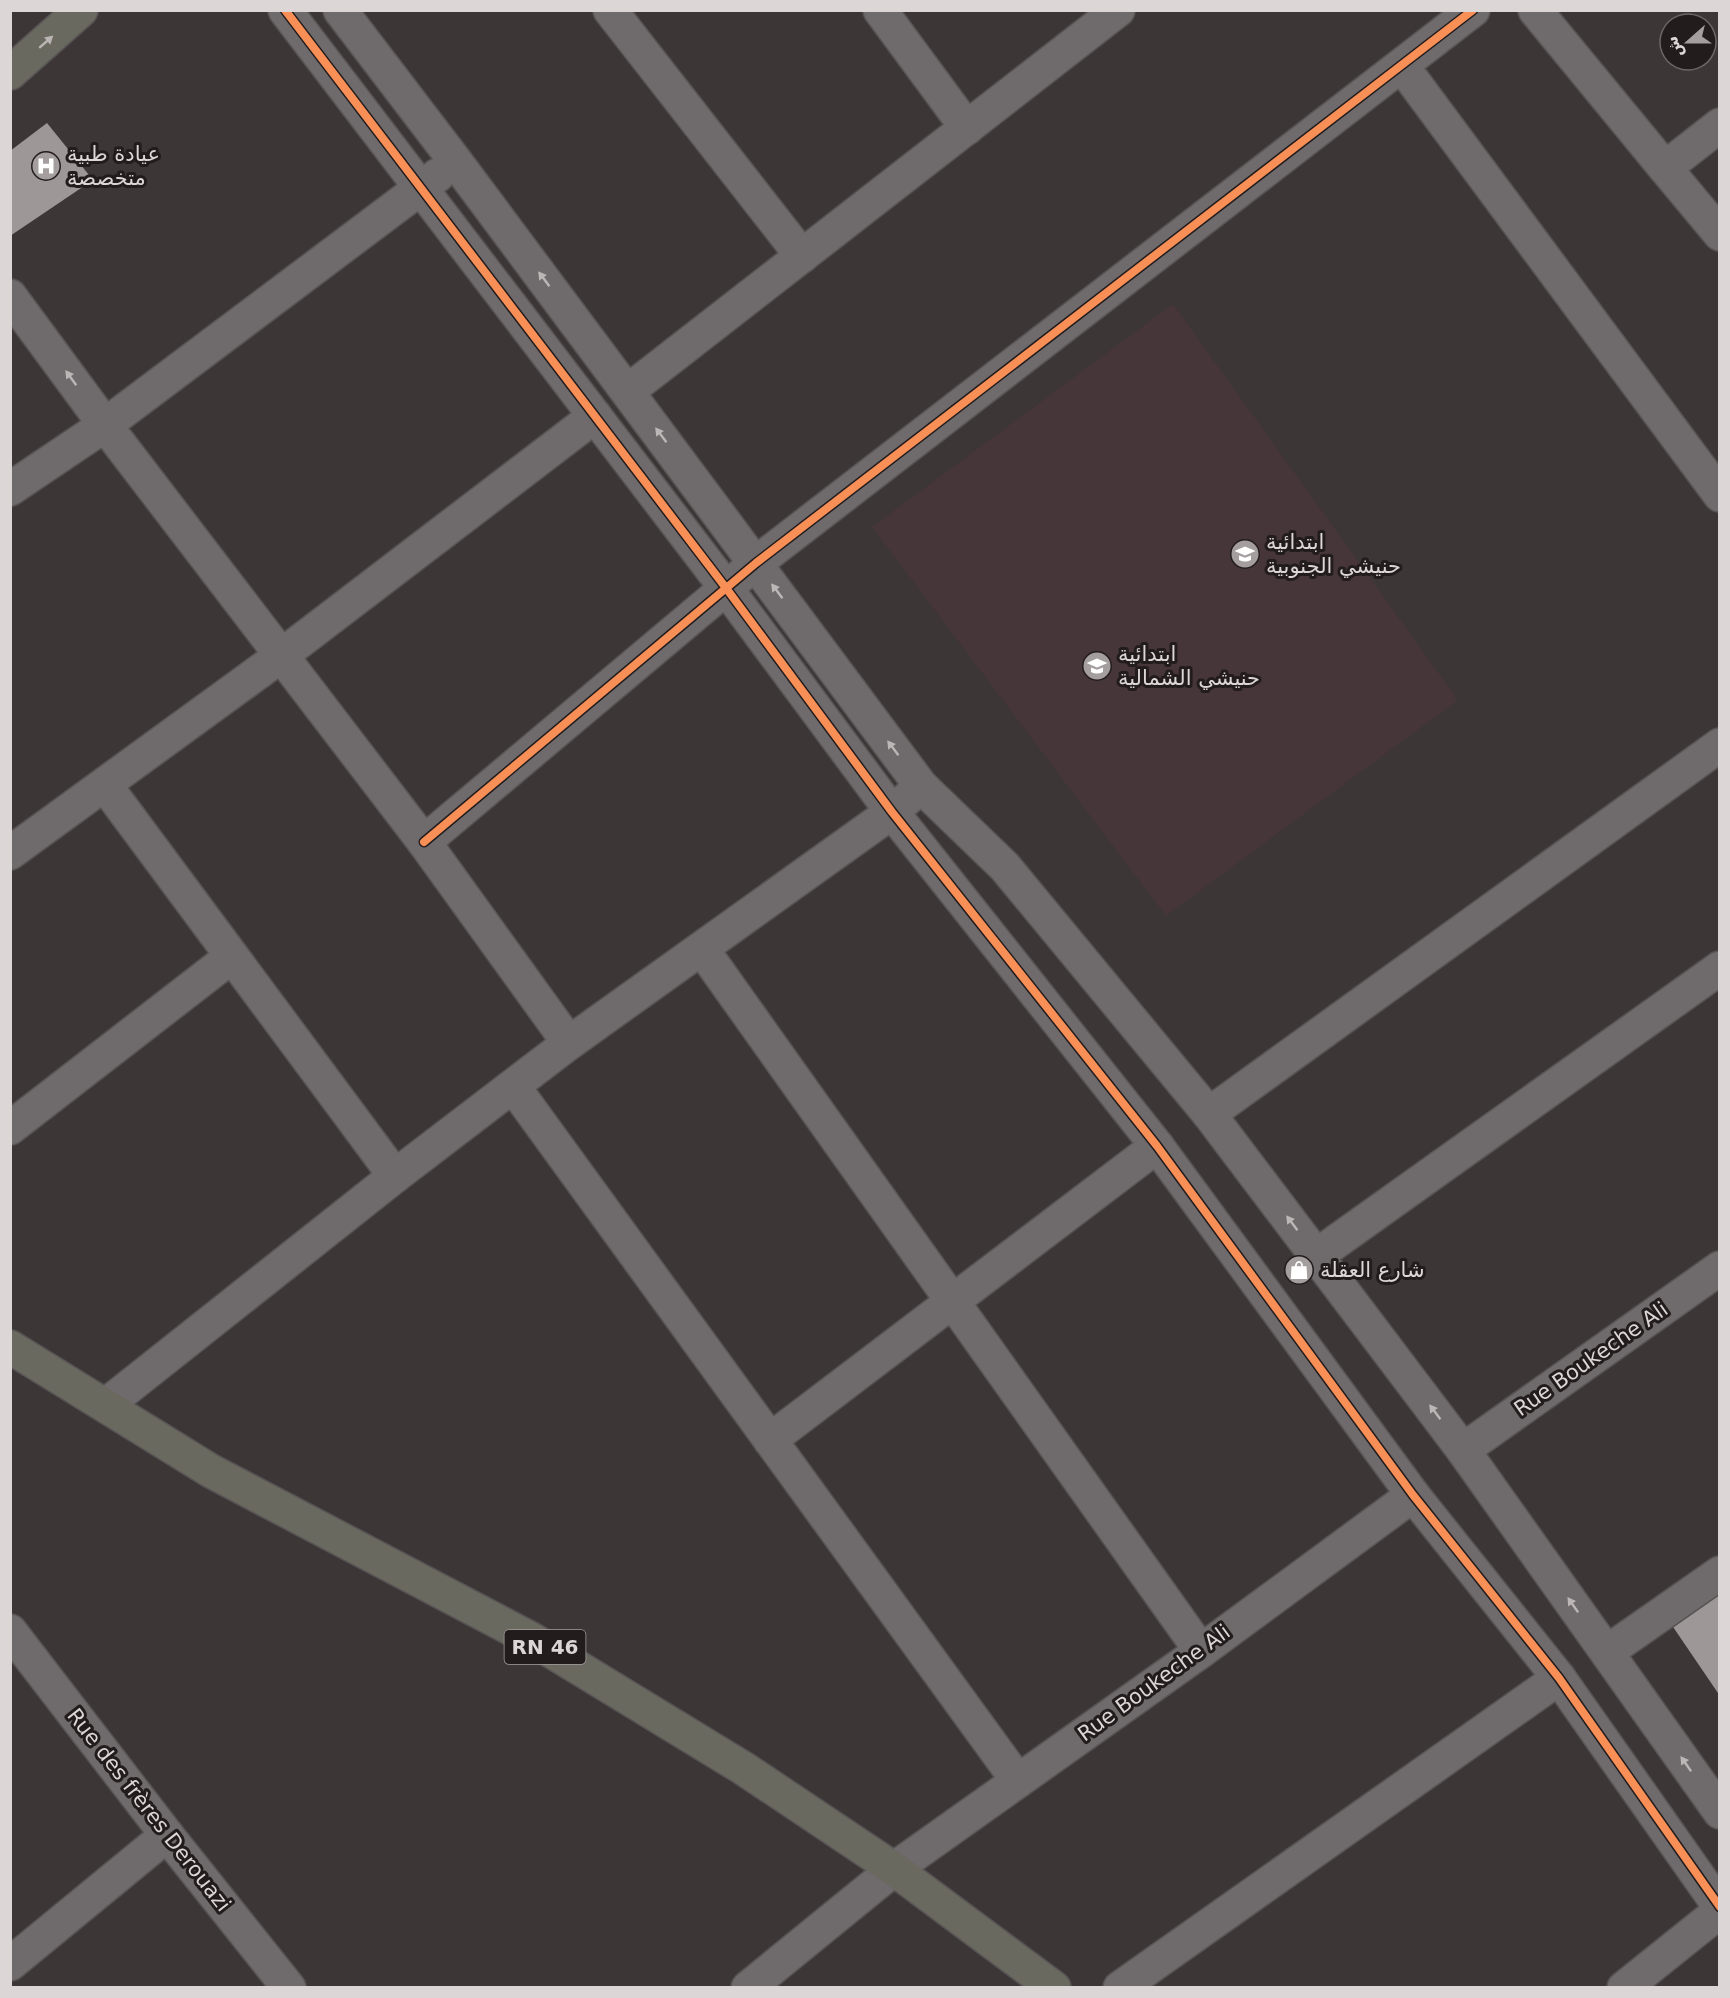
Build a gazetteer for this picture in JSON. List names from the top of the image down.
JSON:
{
  "streets": {
    "main road": ["RN 46"],
    "street": ["Rue Boukeche Ali", "Rue des frères Derouazi"]
  },
  "crossings": [
    ["Rue Boukeche Ali", "RN 46"]
  ],
  "places": {
    "hospital": ["عيادة طبية متخصصة"],
    "school or university": ["ابتدائية حنيشي الجنوبية", "ابتدائية حنيشي الشمالية"],
    "shop": ["شارع العقلة"]
  },
  "north": "left"
}
